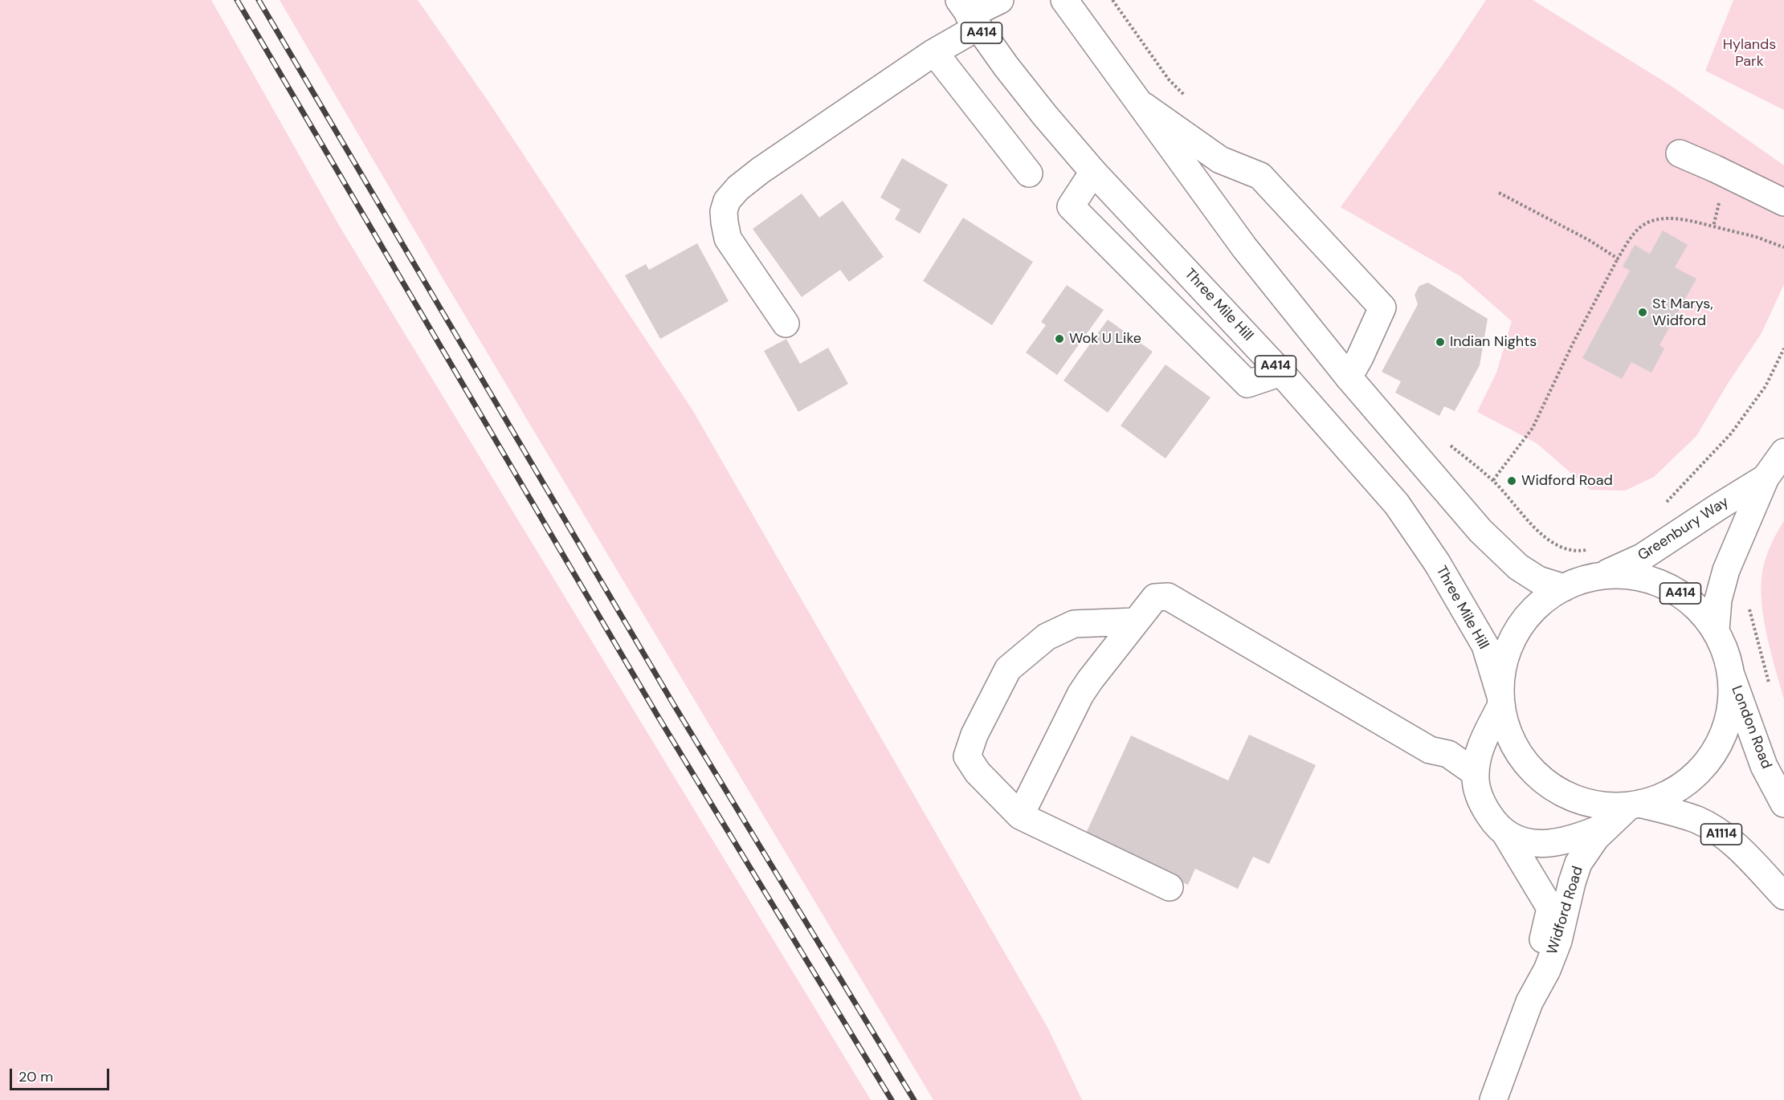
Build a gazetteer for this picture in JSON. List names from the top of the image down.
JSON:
{
  "streets": {
    "main road": [
      "A414",
      "Three Mile Hill",
      "Greenbury Way",
      "London Road",
      "A1114",
      "Widford Road"
    ]
  },
  "crossings": [
    ["A414", "Three Mile Hill"],
    ["A414", "Greenbury Way"],
    ["A414", "London Road"],
    ["A414", "A1114"],
    ["A414", "Widford Road"],
    ["Three Mile Hill", "Widford Road"],
    ["A1114", "Widford Road"]
  ],
  "parks": ["Hylands Park"],
  "places": [
    "St Marys, Widford",
    "Wok U Like",
    "Indian Nights",
    "Widford Road"
  ],
  "scale_bar": "20 m"
}
